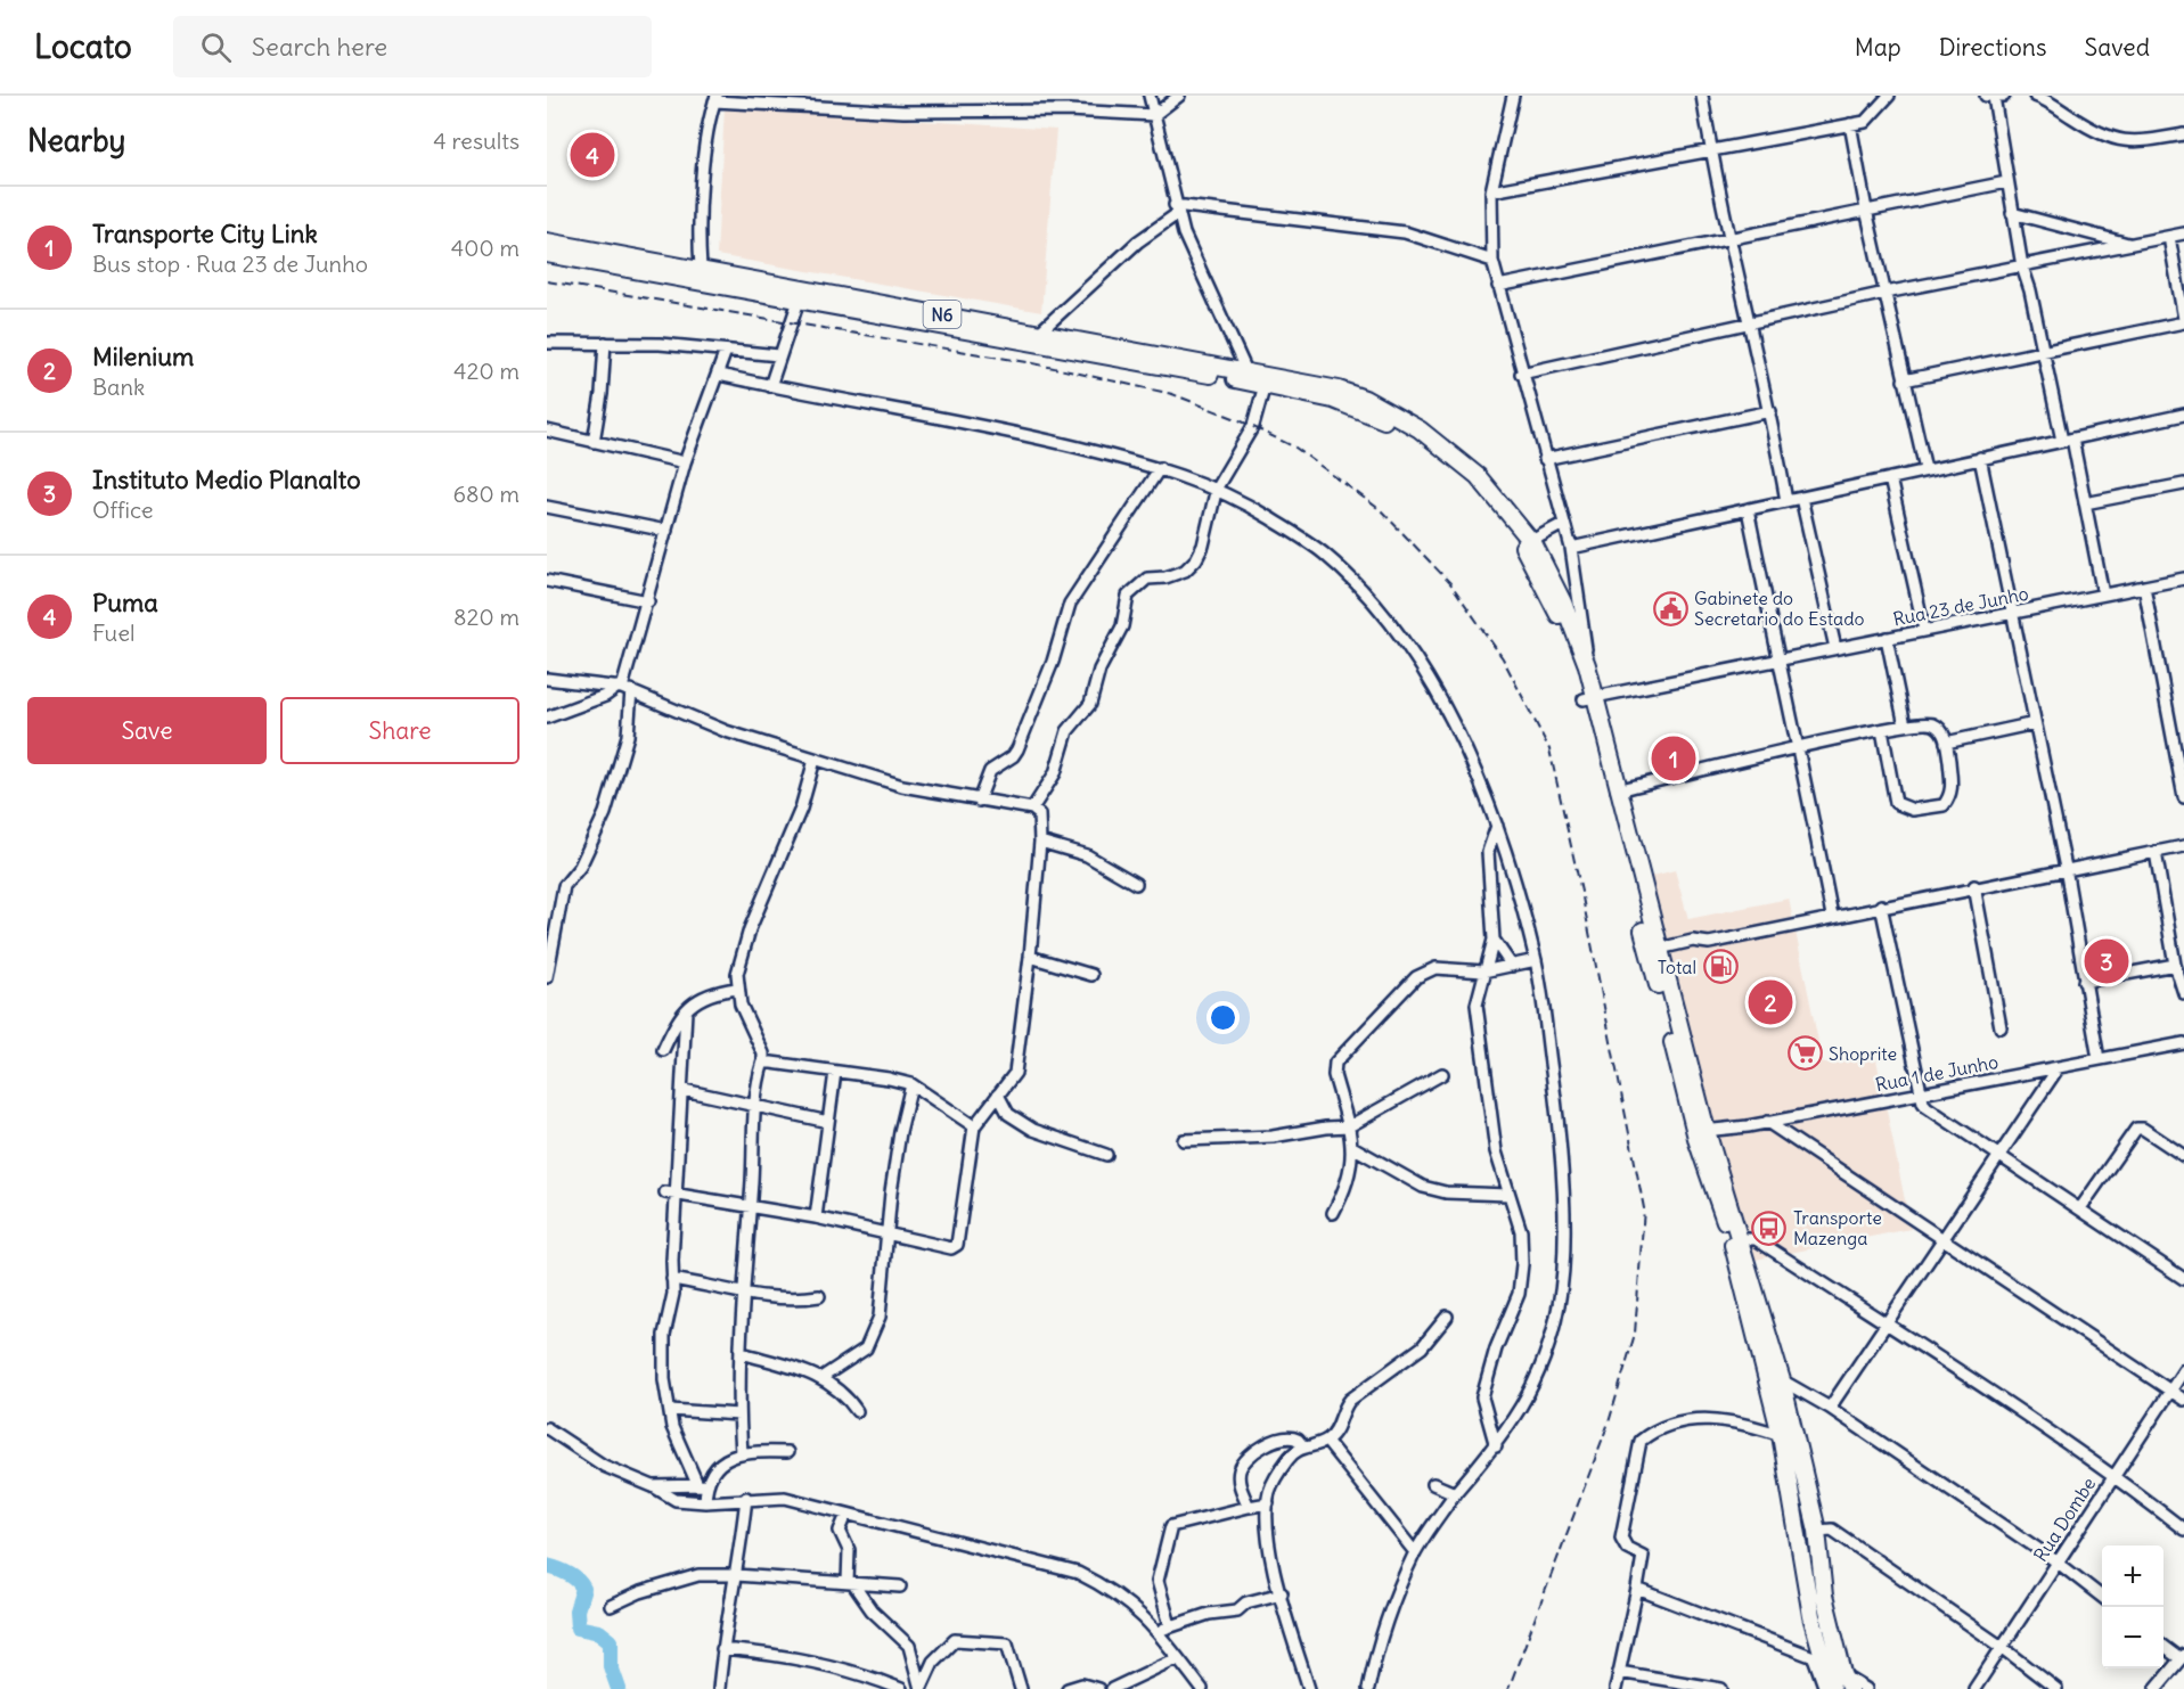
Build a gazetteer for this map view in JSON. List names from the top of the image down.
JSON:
{
  "streets": {
    "highway": ["N6"],
    "street": ["Rua 23 de Junho", "Rua 1 de Junho", "Rua Dombe"]
  },
  "crossings": [
    ["N6", "Rua 23 de Junho"],
    ["N6", "Rua 1 de Junho"]
  ],
  "places": {
    "public building": ["Gabinete do Secretario do Estado"],
    "fuel station": ["Total"],
    "supermarket": ["Shoprite"],
    "bus stop": ["Transporte Mazenga"]
  },
  "page": {
    "header": "Locato",
    "search": "Search here",
    "nav": ["Map", "Directions", "Saved"],
    "heading": ["Nearby", "4 results"],
    "pins": [
      "4",
      "1",
      "3",
      "2"
    ],
    "list": [
      {
        "mark": "1",
        "name": "Transporte City Link",
        "note": "Bus stop · Rua 23 de Junho",
        "value": "400 m"
      },
      {
        "mark": "2",
        "name": "Milenium",
        "note": "Bank",
        "value": "420 m"
      },
      {
        "mark": "3",
        "name": "Instituto Medio Planalto",
        "note": "Office",
        "value": "680 m"
      },
      {
        "mark": "4",
        "name": "Puma",
        "note": "Fuel",
        "value": "820 m"
      }
    ],
    "buttons": ["Save", "Share"],
    "map_buttons": ["+", "−"]
  }
}
